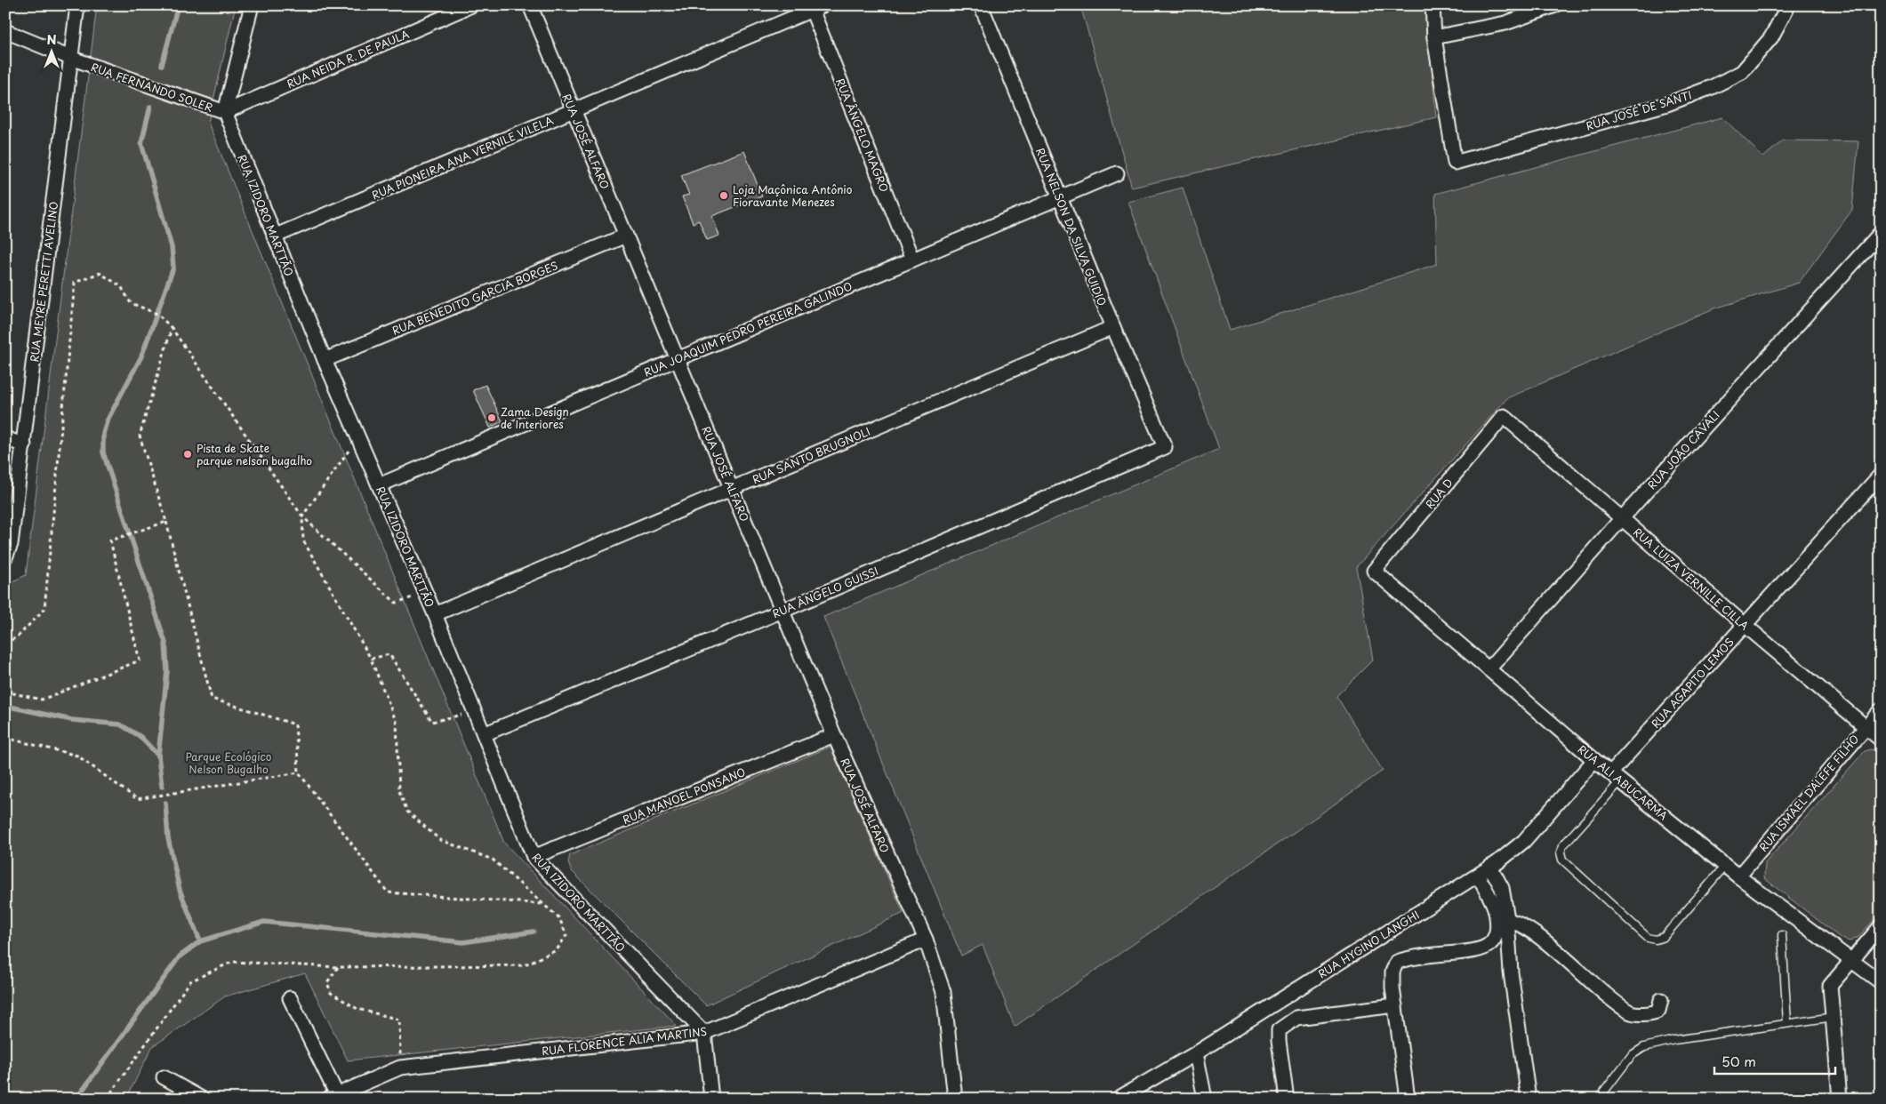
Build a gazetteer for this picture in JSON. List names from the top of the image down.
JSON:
{
  "streets": {
    "street": [
      "RUA NEIDA R. DE PAULA",
      "RUA FERNANDO SOLER",
      "RUA JOSÉ DE SANTI",
      "RUA ÂNGELO MAGRO",
      "RUA JOSÉ ALFARO",
      "RUA PIONEIRA ANA VERNILE VILELA",
      "RUA IZIDORO MARTTÃO",
      "RUA NELSON DA SILVA GUIDIO",
      "RUA MEYRE PERETTI AVELINO",
      "RUA BENEDITO GARCIA BORGES",
      "RUA JOAQUIM PEDRO PEREIRA GALINDO",
      "RUA JOÃO CAVALI",
      "RUA SANTO BRUGNOLI",
      "RUA D",
      "RUA LUIZA VERNILLE CILLA",
      "RUA ÂNGELO GUISSI",
      "RUA AGAPITO LEMOS",
      "RUA ALI ABUCARMA",
      "RUA ISMAEL DALEFE FILHO",
      "RUA MANOEL PONSANO",
      "RUA HYGINO LANGHI",
      "RUA FLORENCE ALIA MARTINS"
    ]
  },
  "crossings": [
    ["RUA NEIDA R. DE PAULA", "RUA FERNANDO SOLER"],
    ["RUA NEIDA R. DE PAULA", "RUA IZIDORO MARTTÃO"],
    ["RUA FERNANDO SOLER", "RUA IZIDORO MARTTÃO"],
    ["RUA FERNANDO SOLER", "RUA MEYRE PERETTI AVELINO"],
    ["RUA ÂNGELO MAGRO", "RUA PIONEIRA ANA VERNILE VILELA"],
    ["RUA ÂNGELO MAGRO", "RUA JOAQUIM PEDRO PEREIRA GALINDO"],
    ["RUA JOSÉ ALFARO", "RUA PIONEIRA ANA VERNILE VILELA"],
    ["RUA JOSÉ ALFARO", "RUA BENEDITO GARCIA BORGES"],
    ["RUA JOSÉ ALFARO", "RUA JOAQUIM PEDRO PEREIRA GALINDO"],
    ["RUA JOSÉ ALFARO", "RUA SANTO BRUGNOLI"],
    ["RUA JOSÉ ALFARO", "RUA ÂNGELO GUISSI"],
    ["RUA JOSÉ ALFARO", "RUA MANOEL PONSANO"],
    ["RUA JOSÉ ALFARO", "RUA FLORENCE ALIA MARTINS"],
    ["RUA PIONEIRA ANA VERNILE VILELA", "RUA IZIDORO MARTTÃO"],
    ["RUA IZIDORO MARTTÃO", "RUA BENEDITO GARCIA BORGES"],
    ["RUA IZIDORO MARTTÃO", "RUA JOAQUIM PEDRO PEREIRA GALINDO"],
    ["RUA IZIDORO MARTTÃO", "RUA SANTO BRUGNOLI"],
    ["RUA IZIDORO MARTTÃO", "RUA ÂNGELO GUISSI"],
    ["RUA IZIDORO MARTTÃO", "RUA MANOEL PONSANO"],
    ["RUA IZIDORO MARTTÃO", "RUA FLORENCE ALIA MARTINS"],
    ["RUA NELSON DA SILVA GUIDIO", "RUA JOAQUIM PEDRO PEREIRA GALINDO"],
    ["RUA NELSON DA SILVA GUIDIO", "RUA SANTO BRUGNOLI"],
    ["RUA NELSON DA SILVA GUIDIO", "RUA ÂNGELO GUISSI"],
    ["RUA JOÃO CAVALI", "RUA LUIZA VERNILLE CILLA"],
    ["RUA JOÃO CAVALI", "RUA ALI ABUCARMA"],
    ["RUA D", "RUA LUIZA VERNILLE CILLA"],
    ["RUA D", "RUA ALI ABUCARMA"],
    ["RUA LUIZA VERNILLE CILLA", "RUA AGAPITO LEMOS"],
    ["RUA LUIZA VERNILLE CILLA", "RUA ISMAEL DALEFE FILHO"],
    ["RUA AGAPITO LEMOS", "RUA ALI ABUCARMA"],
    ["RUA ALI ABUCARMA", "RUA ISMAEL DALEFE FILHO"],
    ["RUA ALI ABUCARMA", "RUA HYGINO LANGHI"]
  ],
  "parks": ["Parque Ecológico Nelson Bugalho"],
  "places": ["Loja Maçônica Antônio Fioravante Menezes", "Zama Design de Interiores", "Pista de Skate parque nelson bugalho"],
  "scale_bar": "50 m",
  "north": "top"
}
